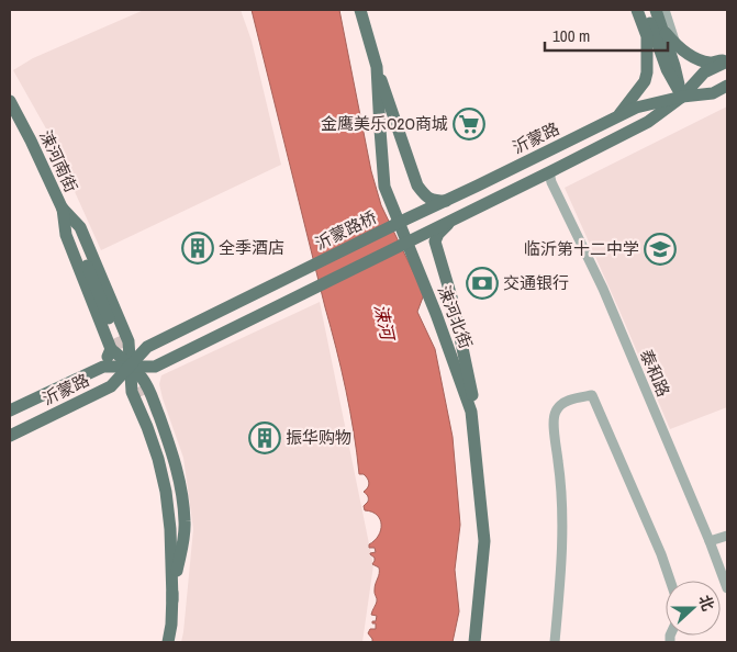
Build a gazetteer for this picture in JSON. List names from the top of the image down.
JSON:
{
  "streets": {
    "main road": [
      "沂蒙路",
      "涑河南街",
      "沂蒙路桥",
      "涑河北街"
    ],
    "street": ["泰和路"]
  },
  "crossings": [
    ["沂蒙路", "沂蒙路桥"]
  ],
  "water": ["涑河"],
  "places": {
    "supermarket": ["金鹰美乐O2O商城"],
    "building": ["全季酒店", "振华购物"],
    "school or university": ["临沂第十二中学"],
    "bank": ["交通银行"]
  },
  "scale_bar": "100 m",
  "north": "right"
}
